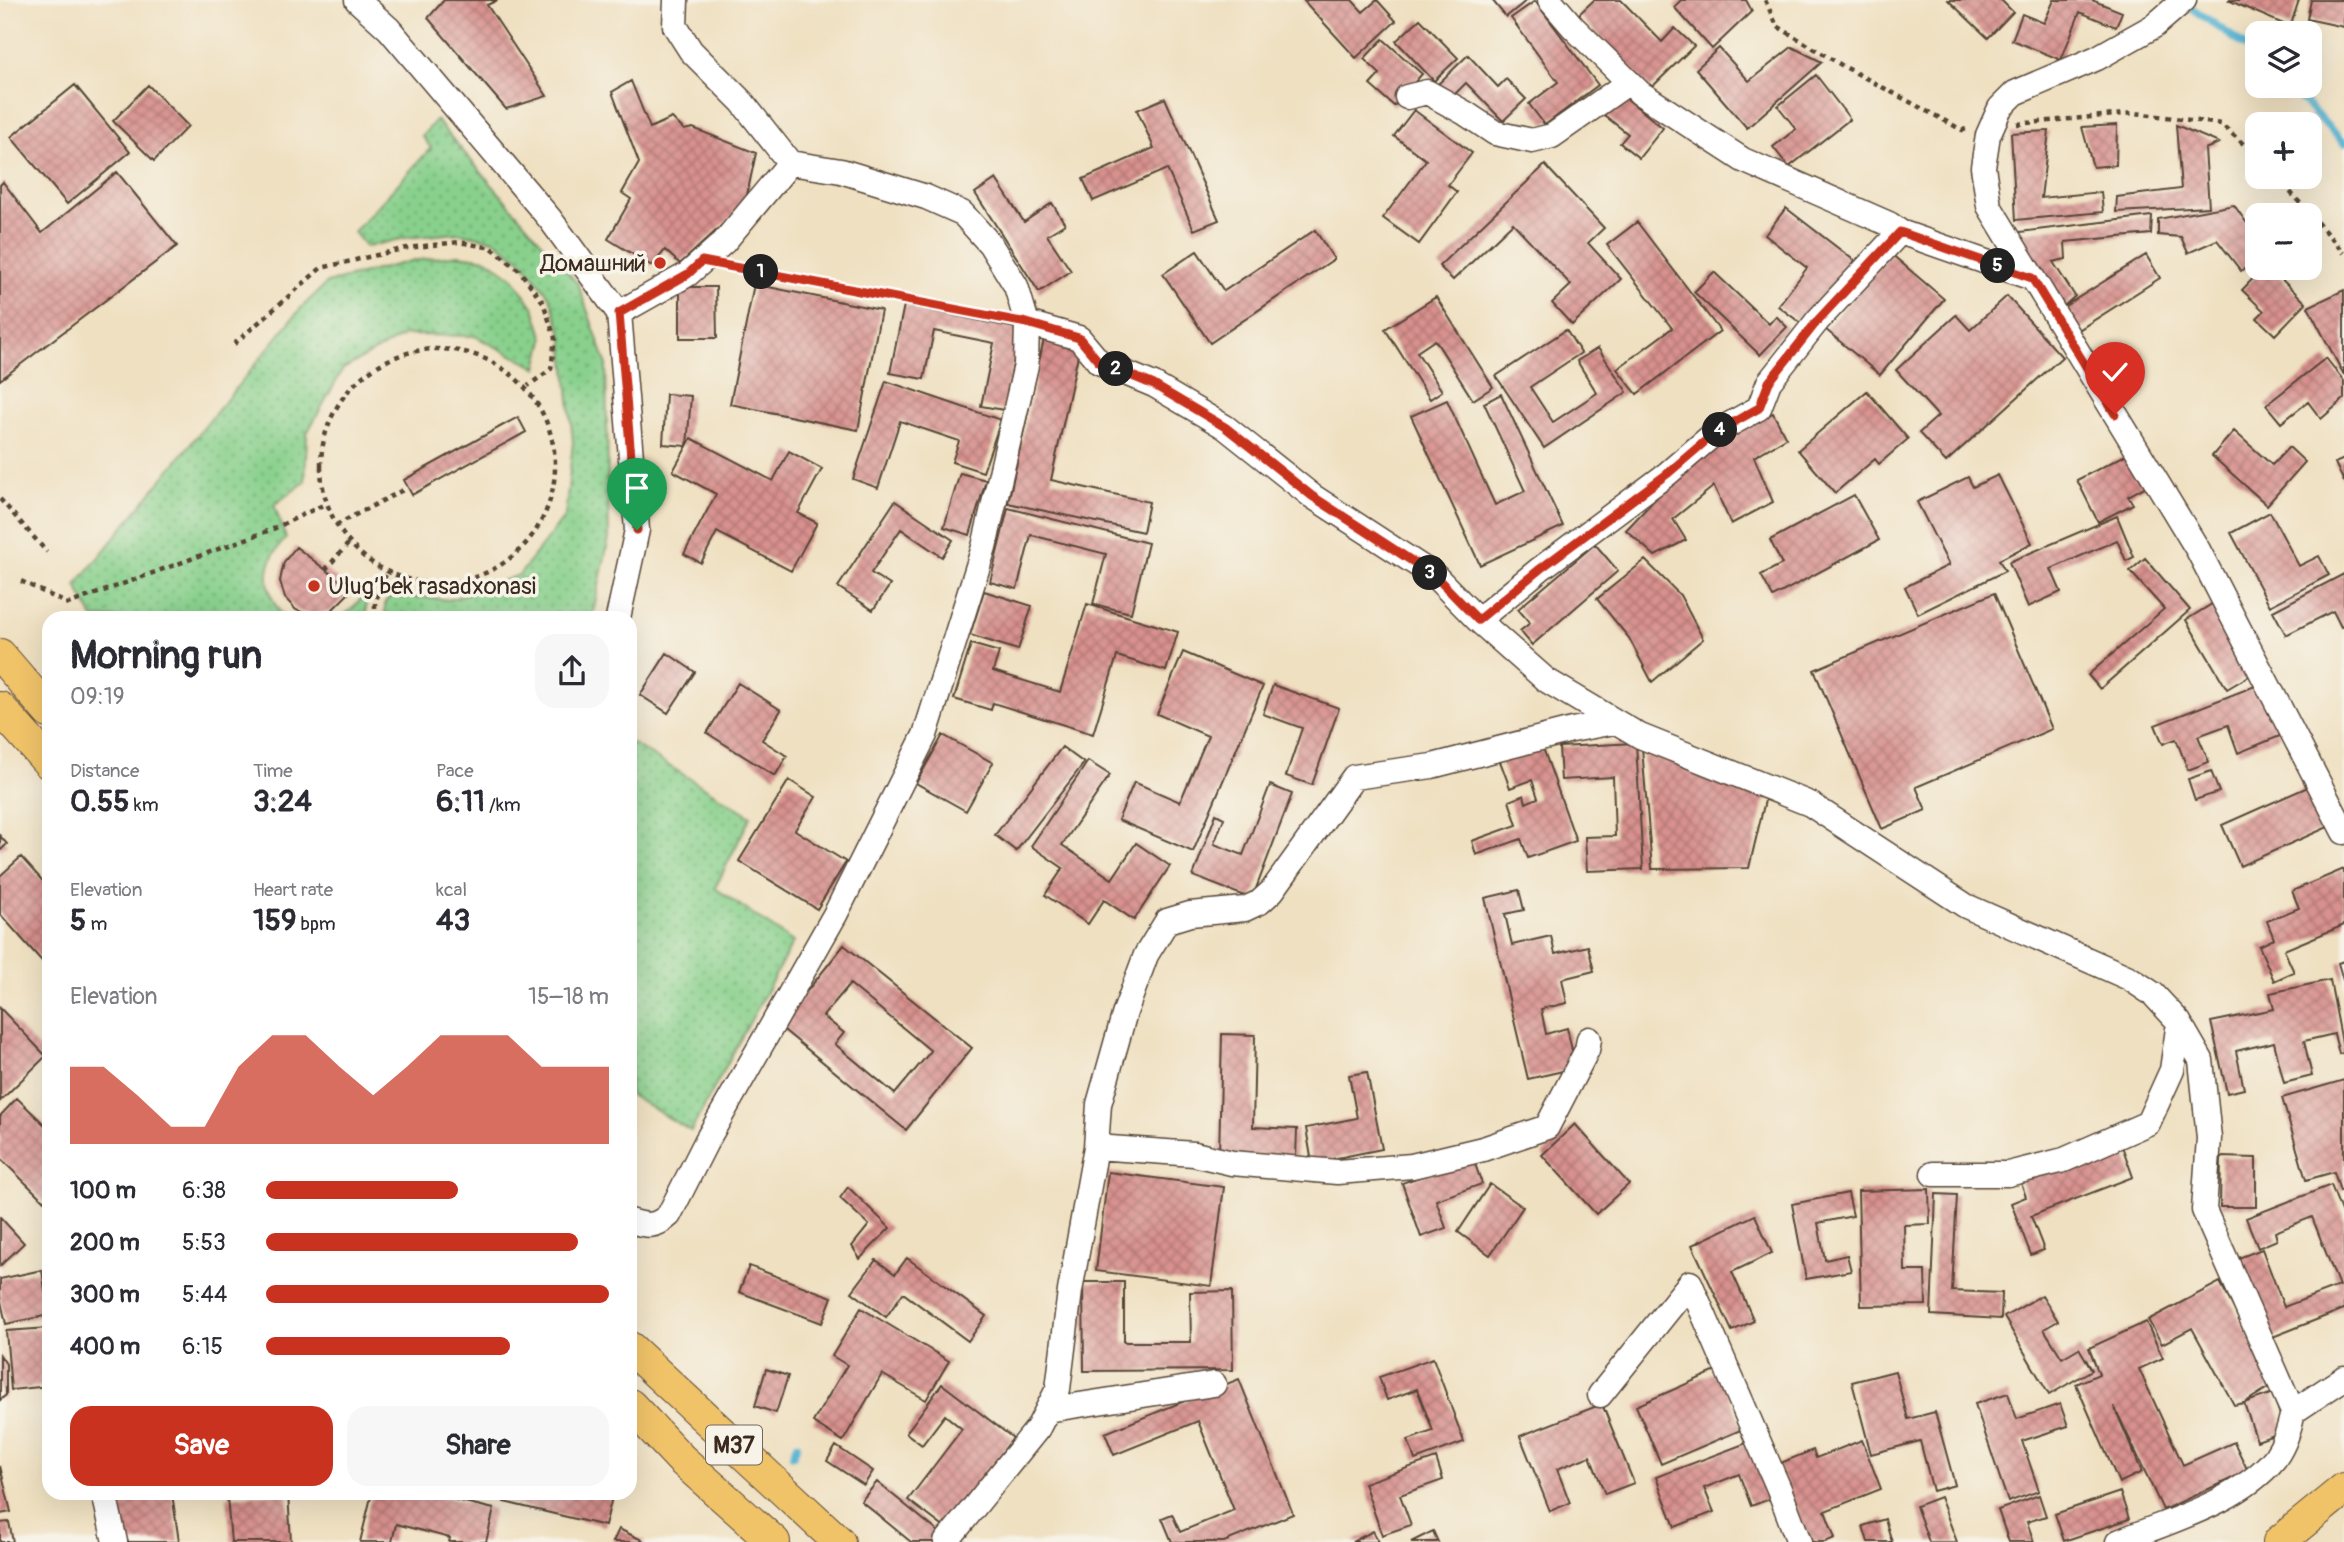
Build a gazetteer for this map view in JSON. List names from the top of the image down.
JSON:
{
  "streets": {
    "main road": ["M37"]
  },
  "places": ["Домашний", "Ulug’bek rasadxonasi"],
  "page": {
    "map_buttons": ["+", "−"],
    "pins": [
      "5",
      "1",
      "2",
      "4",
      "3"
    ],
    "heading": ["Morning run", "09:19"],
    "stats": [
      ["Distance", "0.55 km"],
      ["Time", "3:24"],
      ["Pace", "6:11 /km"],
      ["Elevation", "5 m"],
      ["Heart rate", "159 bpm"],
      ["kcal", "43"]
    ],
    "chart": ["Elevation", "15–18 m"],
    "list": [
      {
        "name": "100 m",
        "note": "6:38"
      },
      {
        "name": "200 m",
        "note": "5:53"
      },
      {
        "name": "300 m",
        "note": "5:44"
      },
      {
        "name": "400 m",
        "note": "6:15"
      }
    ],
    "buttons": ["Save", "Share"]
  }
}
